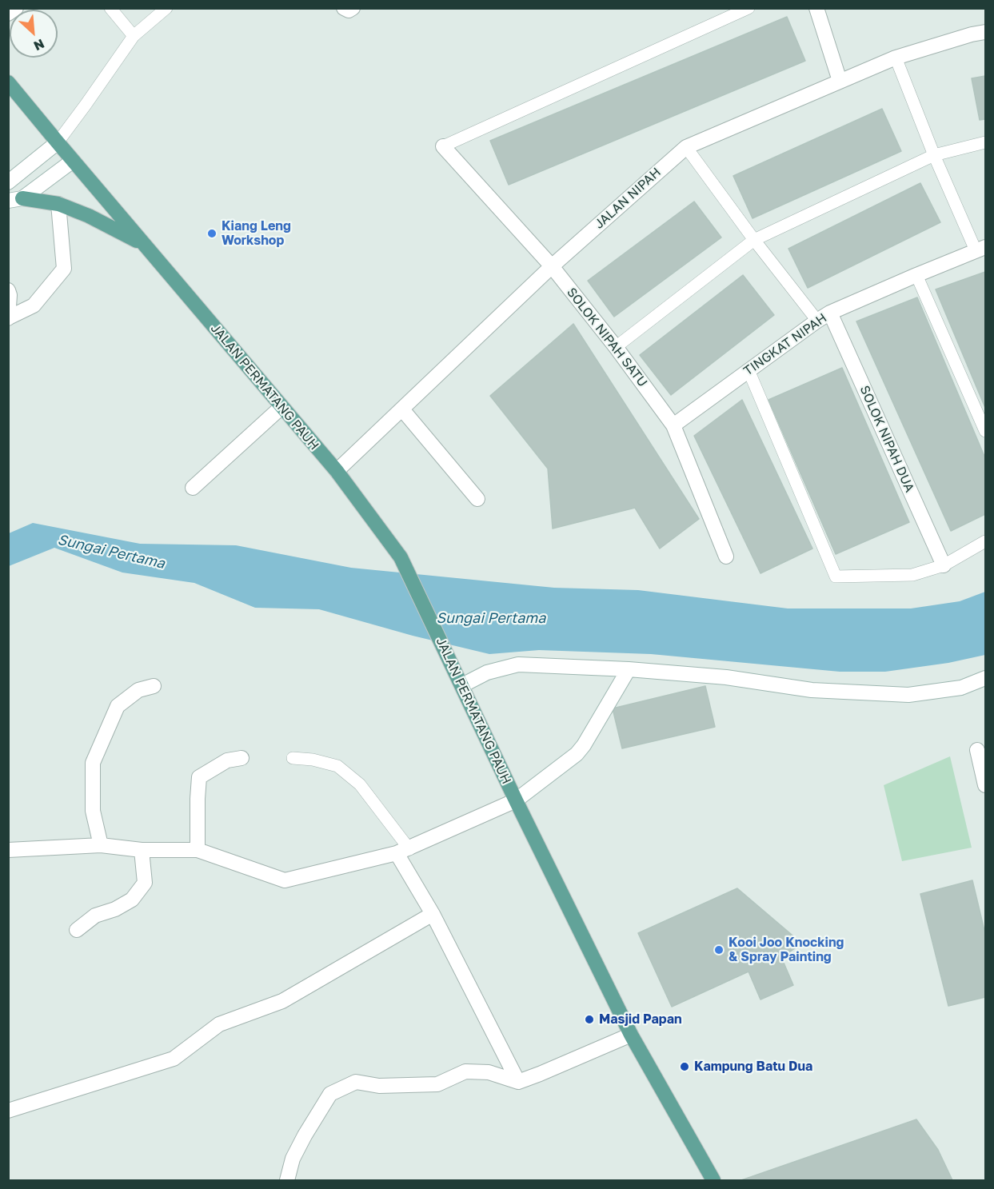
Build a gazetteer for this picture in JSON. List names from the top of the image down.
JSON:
{
  "streets": {
    "main road": ["JALAN PERMATANG PAUH"],
    "street": [
      "JALAN NIPAH",
      "SOLOK NIPAH SATU",
      "TINGKAT NIPAH",
      "SOLOK NIPAH DUA"
    ]
  },
  "crossings": [
    ["JALAN NIPAH", "SOLOK NIPAH SATU"],
    ["JALAN NIPAH", "JALAN PERMATANG PAUH"],
    ["SOLOK NIPAH SATU", "TINGKAT NIPAH"],
    ["TINGKAT NIPAH", "SOLOK NIPAH DUA"]
  ],
  "water": ["Sungai Pertama"],
  "places": [
    "Kiang Leng Workshop",
    "Kooi Joo Knocking & Spray Painting",
    "Masjid Papan",
    "Kampung Batu Dua"
  ],
  "north": "bottom right"
}
